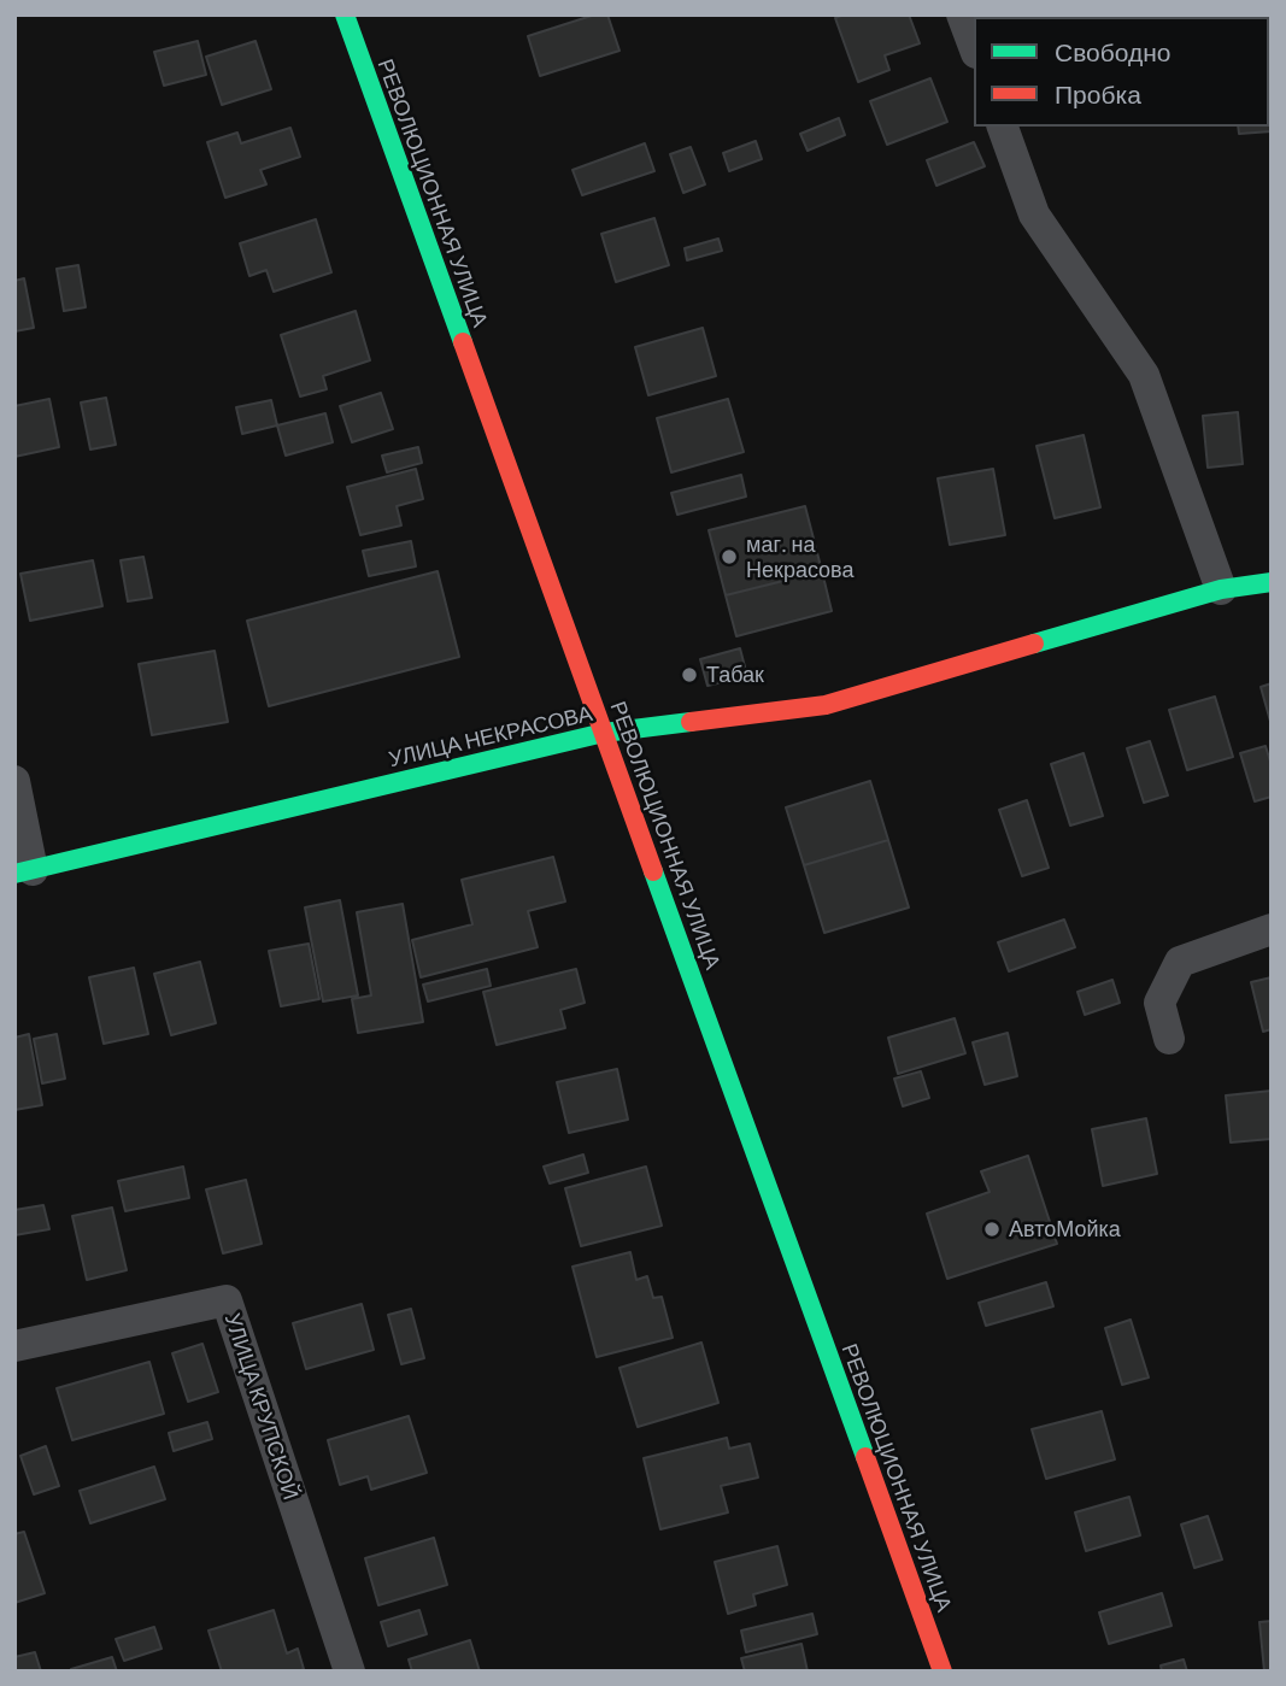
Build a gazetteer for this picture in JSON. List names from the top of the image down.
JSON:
{
  "streets": {
    "street": ["РЕВОЛЮЦИОННАЯ УЛИЦА", "УЛИЦА НЕКРАСОВА", "УЛИЦА КРУПСКОЙ"]
  },
  "crossings": [
    ["РЕВОЛЮЦИОННАЯ УЛИЦА", "УЛИЦА НЕКРАСОВА"]
  ],
  "places": ["маг. на Некрасова", "Табак", "АвтоМойка"],
  "legend": ["Свободно", "Пробка"]
}
